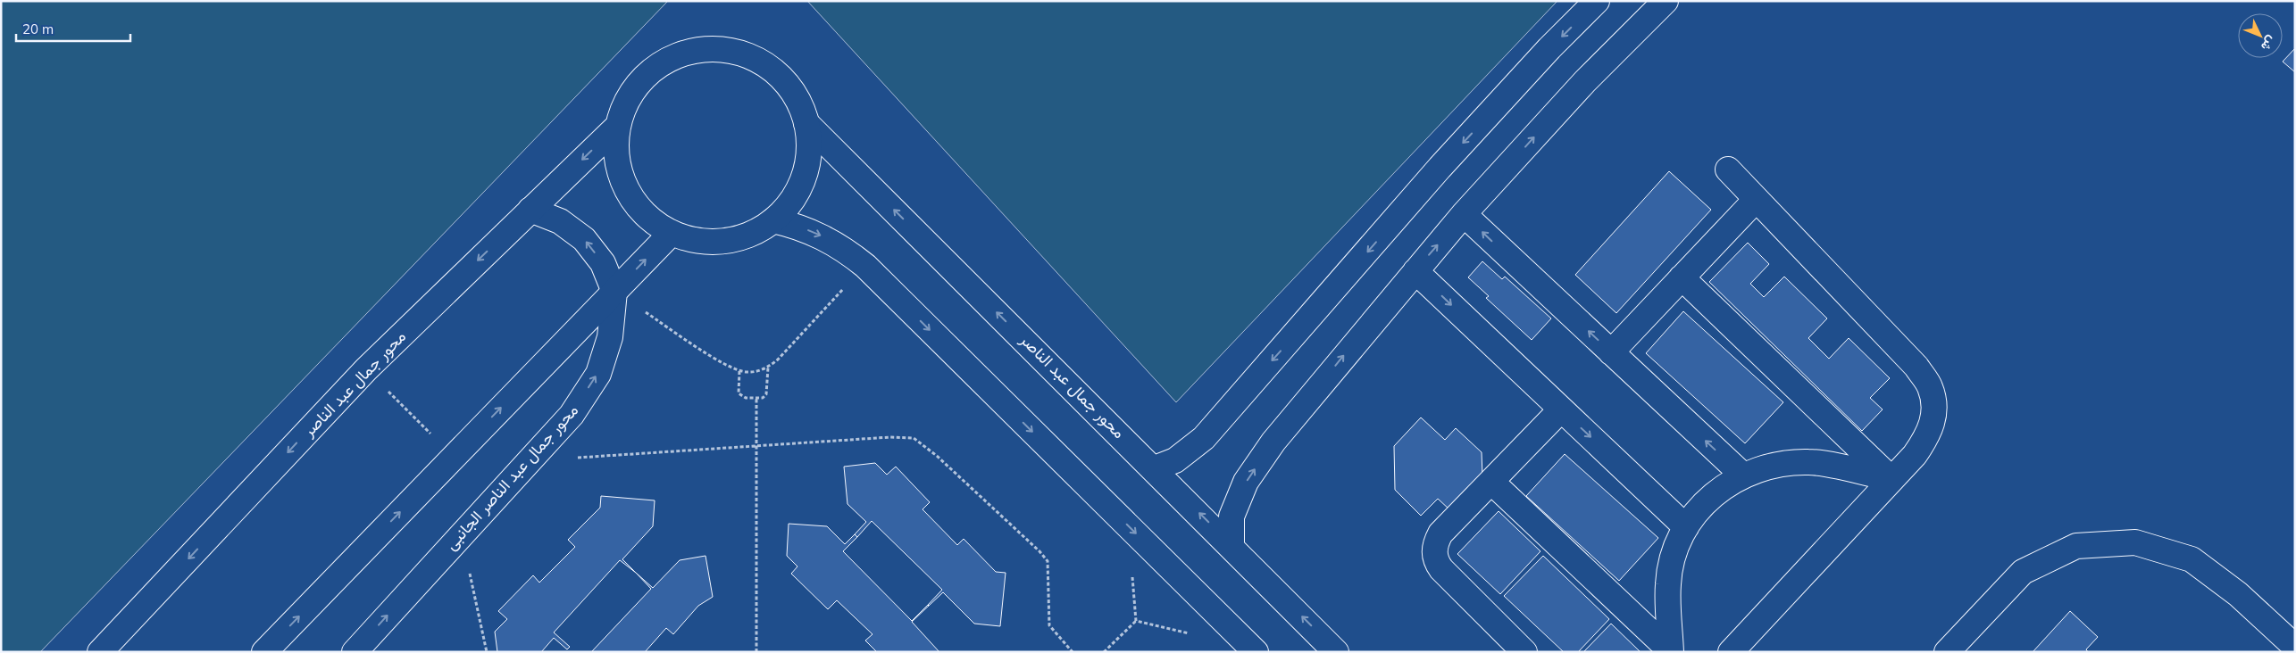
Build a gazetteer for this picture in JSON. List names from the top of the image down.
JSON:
{
  "streets": {
    "street": ["محور جمال عبد الناصر", "محور جمال عبد الناصر الجانبى"]
  },
  "crossings": [
    ["محور جمال عبد الناصر", "محور جمال عبد الناصر الجانبى"]
  ],
  "one_way": ["محور جمال عبد الناصر الجانبى"],
  "scale_bar": "20 m",
  "north": "bottom right"
}
